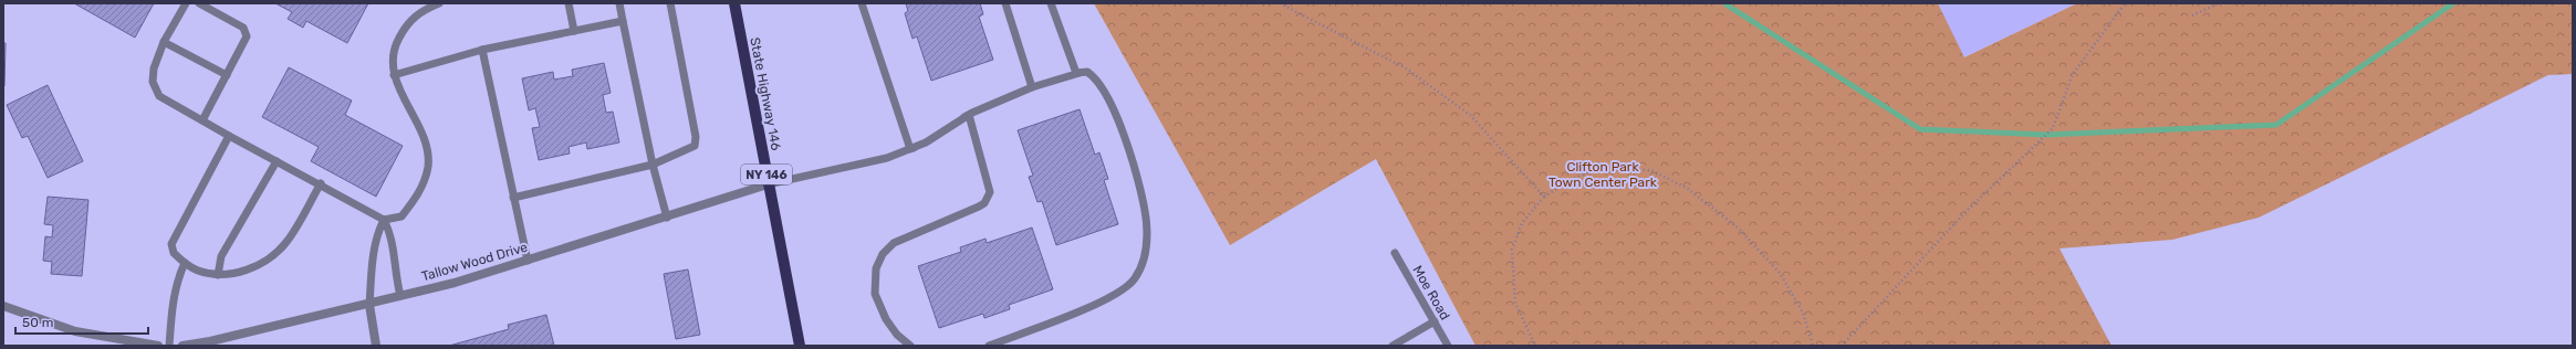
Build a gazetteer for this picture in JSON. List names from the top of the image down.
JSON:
{
  "streets": {
    "main road": ["State Highway 146", "NY 146"],
    "street": ["Tallow Wood Drive"],
    "lane": ["Moe Road"]
  },
  "crossings": [
    ["State Highway 146", "Tallow Wood Drive"]
  ],
  "parks": ["Clifton Park Town Center Park"],
  "scale_bar": "50 m"
}
